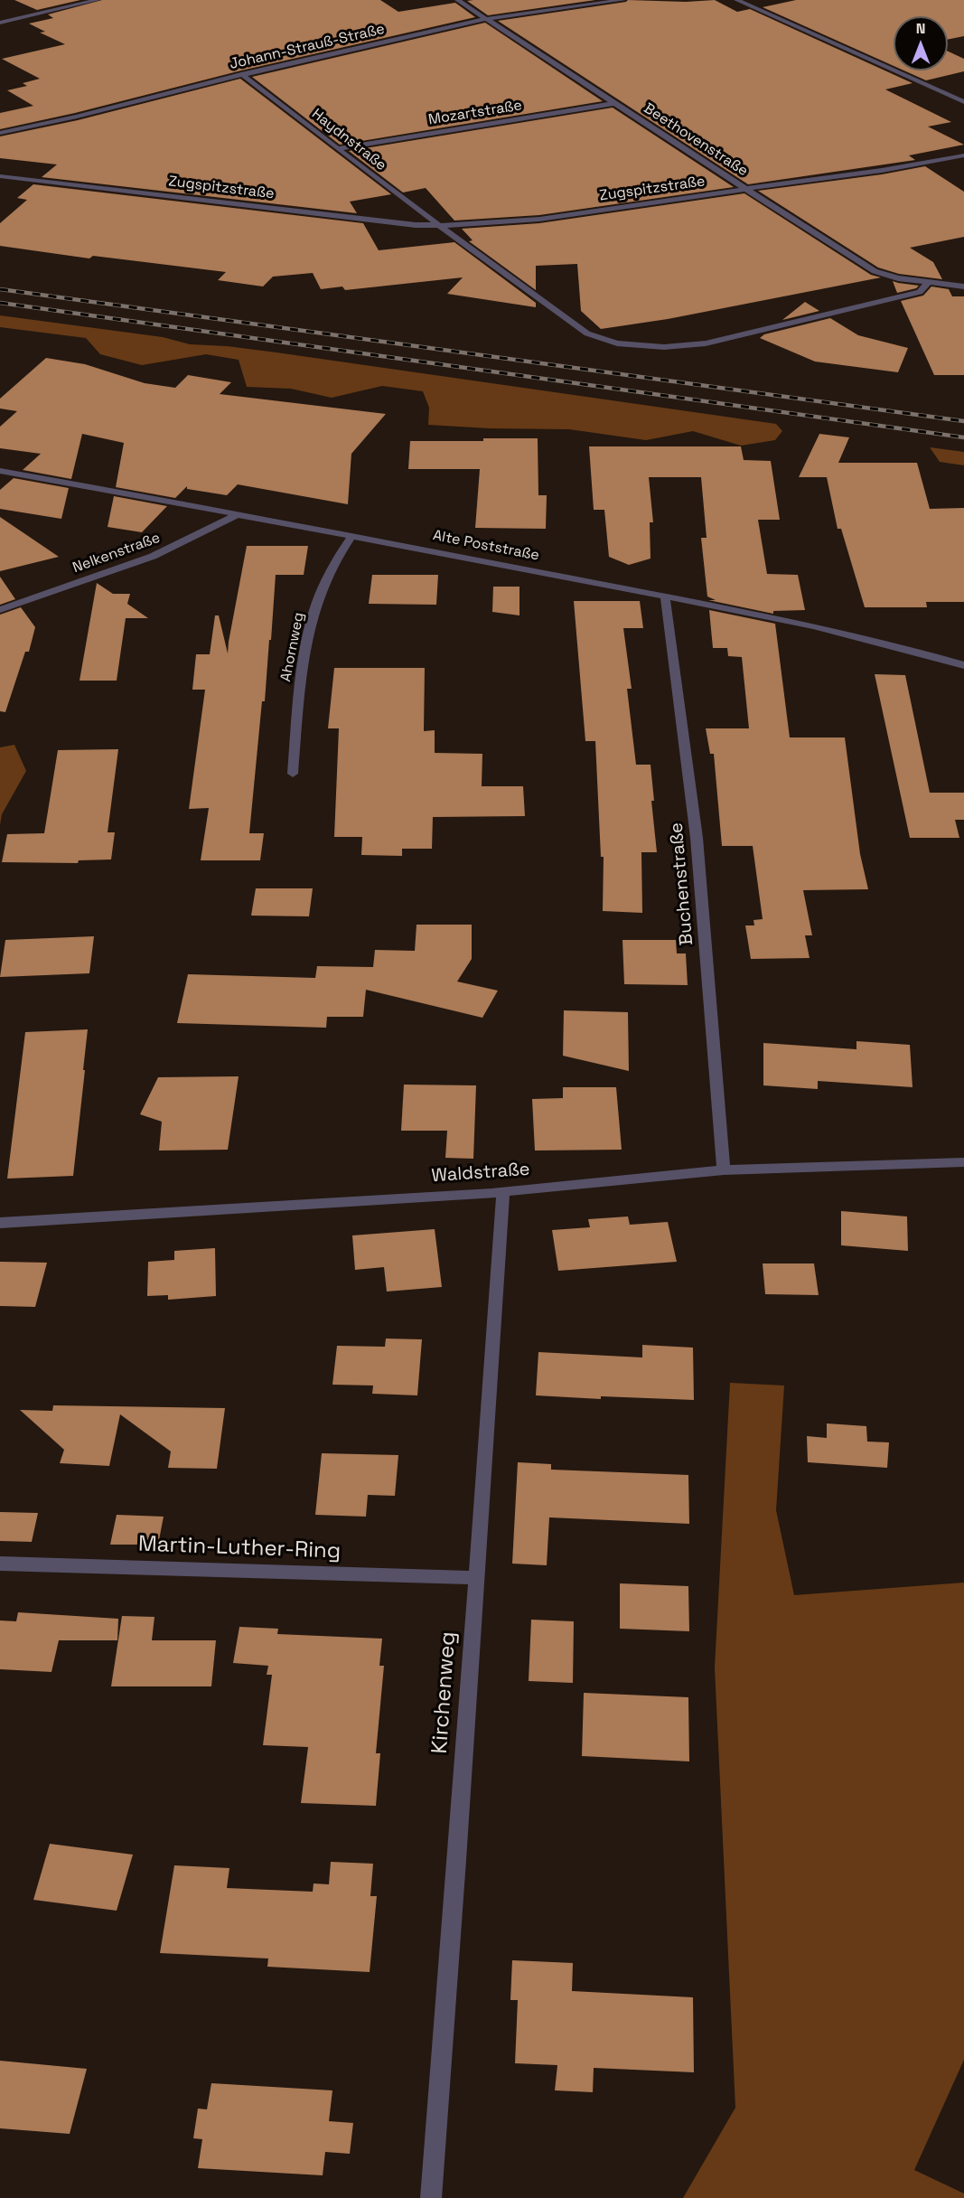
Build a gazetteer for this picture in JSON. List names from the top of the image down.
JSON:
{
  "streets": {
    "street": [
      "Johann-Strauß-Straße",
      "Mozartstraße",
      "Haydnstraße",
      "Beethovenstraße",
      "Zugspitzstraße",
      "Alte Poststraße",
      "Nelkenstraße",
      "Ahornweg",
      "Buchenstraße",
      "Waldstraße",
      "Martin-Luther-Ring",
      "Kirchenweg"
    ]
  },
  "crossings": [
    ["Johann-Strauß-Straße", "Haydnstraße"],
    ["Johann-Strauß-Straße", "Beethovenstraße"],
    ["Mozartstraße", "Haydnstraße"],
    ["Mozartstraße", "Beethovenstraße"],
    ["Haydnstraße", "Zugspitzstraße"],
    ["Beethovenstraße", "Zugspitzstraße"],
    ["Alte Poststraße", "Nelkenstraße"],
    ["Alte Poststraße", "Ahornweg"],
    ["Alte Poststraße", "Buchenstraße"],
    ["Buchenstraße", "Waldstraße"],
    ["Waldstraße", "Kirchenweg"],
    ["Martin-Luther-Ring", "Kirchenweg"]
  ],
  "north": "top"
}
